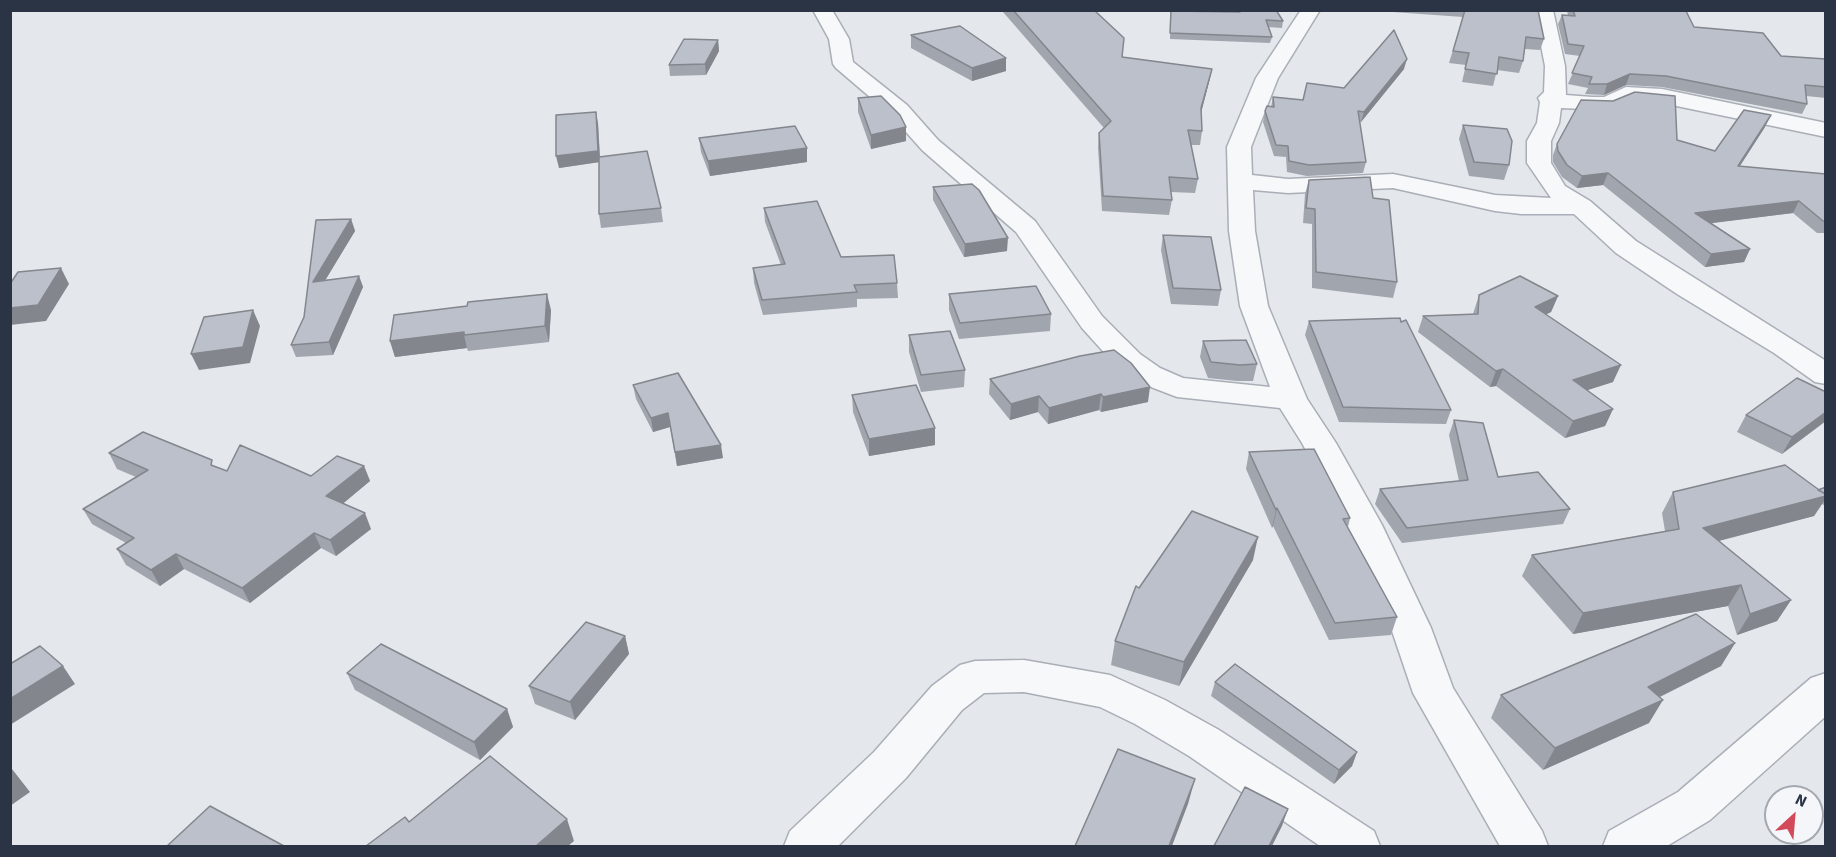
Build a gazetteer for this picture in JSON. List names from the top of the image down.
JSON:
{
  "north": "top right"
}
